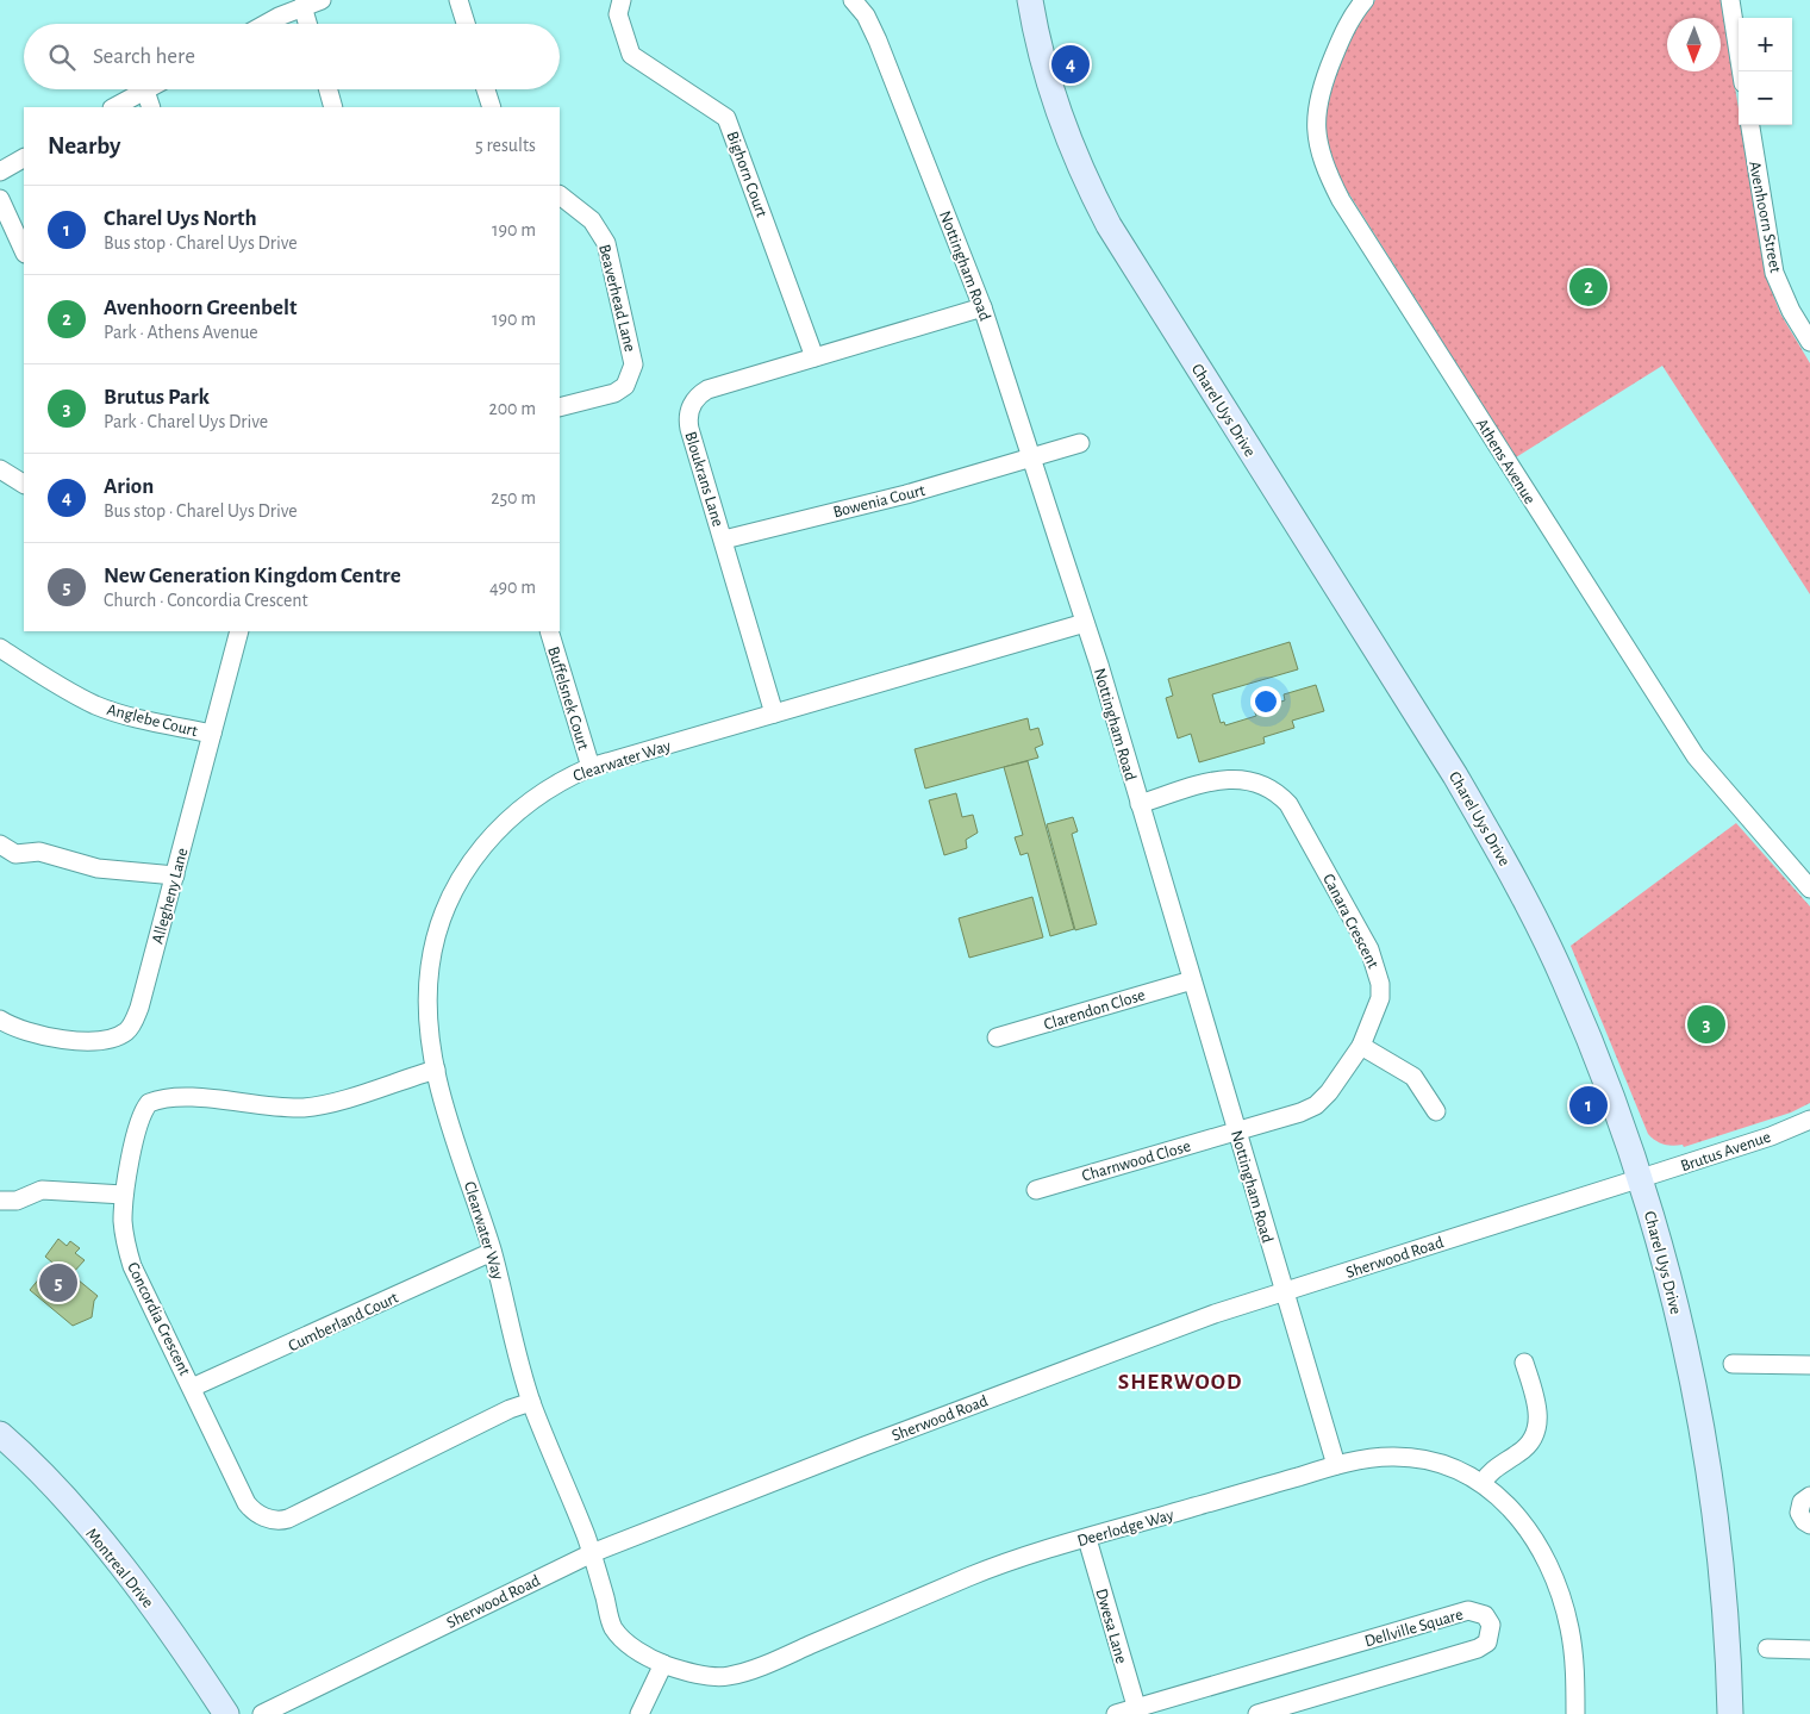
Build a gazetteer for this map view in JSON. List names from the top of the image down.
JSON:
{
  "streets": {
    "main road": ["Charel Uys Drive", "Montreal Drive"],
    "street": [
      "Bighorn Court",
      "Avenhoorn Street",
      "Nottingham Road",
      "Beaverhead Lane",
      "Athens Avenue",
      "Bloukrans Lane",
      "Bowenia Court",
      "Buffelsnek Court",
      "Anglebe Court",
      "Clearwater Way",
      "Allegheny Lane",
      "Canara Crescent",
      "Clarendon Close",
      "Brutus Avenue",
      "Charnwood Close",
      "Sherwood Road",
      "Concordia Crescent",
      "Cumberland Court",
      "Deerlodge Way",
      "Dwesa Lane",
      "Dellville Square"
    ]
  },
  "crossings": [
    ["Bighorn Court", "Bloukrans Lane"],
    ["Nottingham Road", "Bloukrans Lane"],
    ["Nottingham Road", "Bowenia Court"],
    ["Nottingham Road", "Clearwater Way"],
    ["Nottingham Road", "Canara Crescent"],
    ["Nottingham Road", "Clarendon Close"],
    ["Nottingham Road", "Charnwood Close"],
    ["Nottingham Road", "Sherwood Road"],
    ["Nottingham Road", "Deerlodge Way"],
    ["Charel Uys Drive", "Brutus Avenue"],
    ["Charel Uys Drive", "Sherwood Road"],
    ["Bloukrans Lane", "Bowenia Court"],
    ["Bloukrans Lane", "Clearwater Way"],
    ["Buffelsnek Court", "Clearwater Way"],
    ["Anglebe Court", "Allegheny Lane"],
    ["Clearwater Way", "Sherwood Road"],
    ["Clearwater Way", "Concordia Crescent"],
    ["Clearwater Way", "Cumberland Court"],
    ["Clearwater Way", "Deerlodge Way"],
    ["Canara Crescent", "Charnwood Close"],
    ["Brutus Avenue", "Sherwood Road"],
    ["Sherwood Road", "Deerlodge Way"],
    ["Concordia Crescent", "Cumberland Court"],
    ["Deerlodge Way", "Dwesa Lane"],
    ["Dwesa Lane", "Dellville Square"]
  ],
  "districts": ["SHERWOOD"],
  "north": "bottom",
  "page": {
    "map_buttons": ["+", "−"],
    "search": "Search here",
    "pins": [
      "4",
      "2",
      "3",
      "1",
      "5"
    ],
    "heading": ["Nearby", "5 results"],
    "list": [
      {
        "mark": "1",
        "name": "Charel Uys North",
        "note": "Bus stop · Charel Uys Drive",
        "value": "190 m"
      },
      {
        "mark": "2",
        "name": "Avenhoorn Greenbelt",
        "note": "Park · Athens Avenue",
        "value": "190 m"
      },
      {
        "mark": "3",
        "name": "Brutus Park",
        "note": "Park · Charel Uys Drive",
        "value": "200 m"
      },
      {
        "mark": "4",
        "name": "Arion",
        "note": "Bus stop · Charel Uys Drive",
        "value": "250 m"
      },
      {
        "mark": "5",
        "name": "New Generation Kingdom Centre",
        "note": "Church · Concordia Crescent",
        "value": "490 m"
      }
    ]
  }
}
